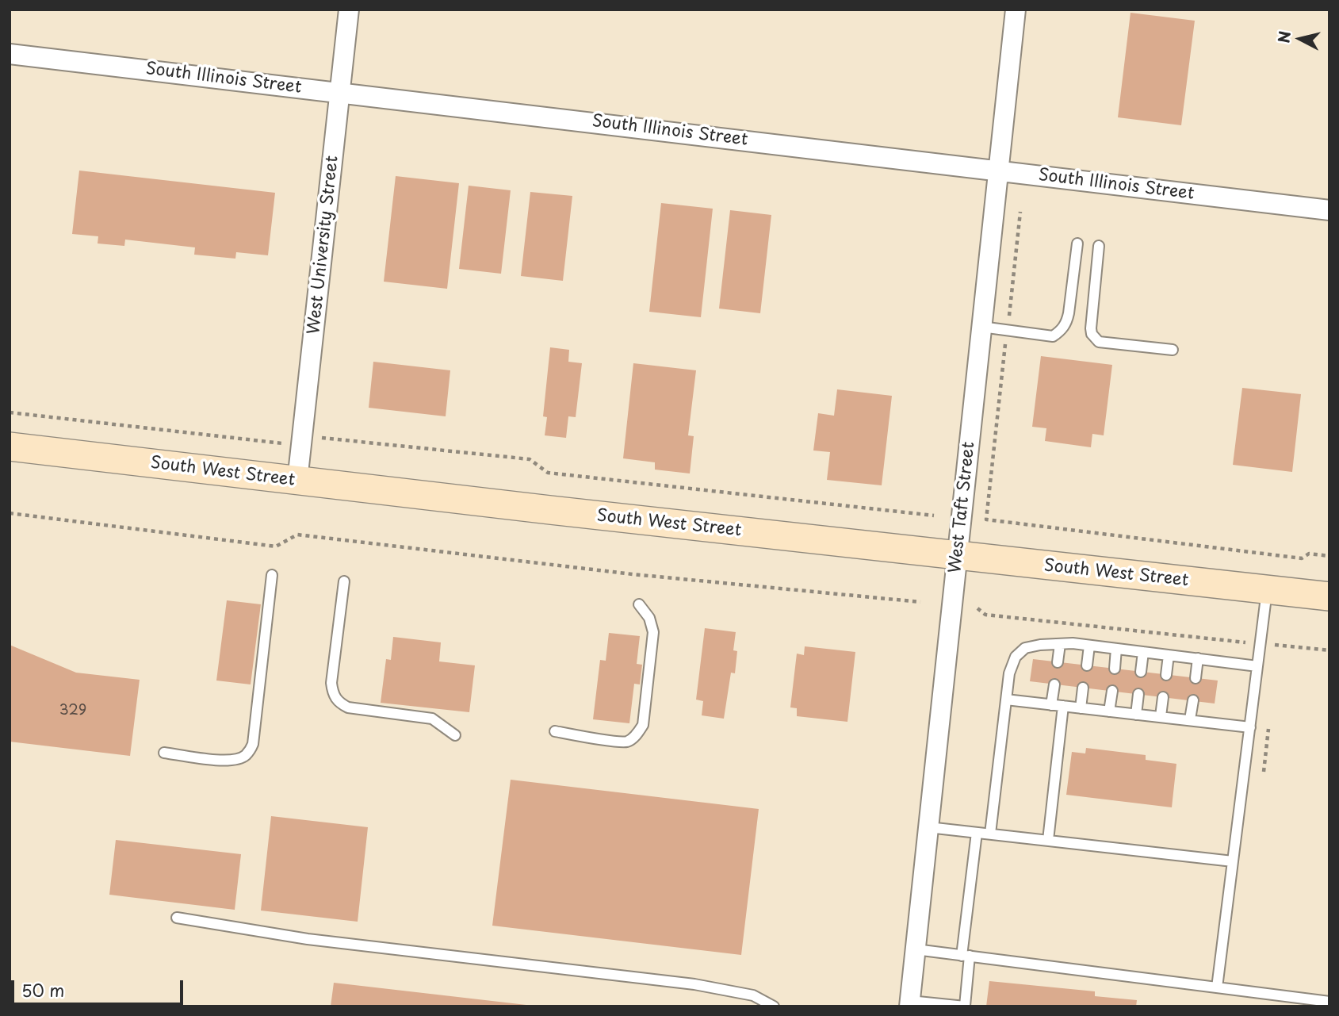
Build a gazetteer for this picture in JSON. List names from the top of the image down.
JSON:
{
  "streets": {
    "main road": ["South West Street"],
    "street": ["South Illinois Street", "West University Street", "West Taft Street"]
  },
  "crossings": [
    ["South Illinois Street", "West University Street"],
    ["South Illinois Street", "West Taft Street"],
    ["West University Street", "South West Street"],
    ["South West Street", "West Taft Street"]
  ],
  "house_numbers": ["329"],
  "scale_bar": "50 m",
  "north": "left"
}
